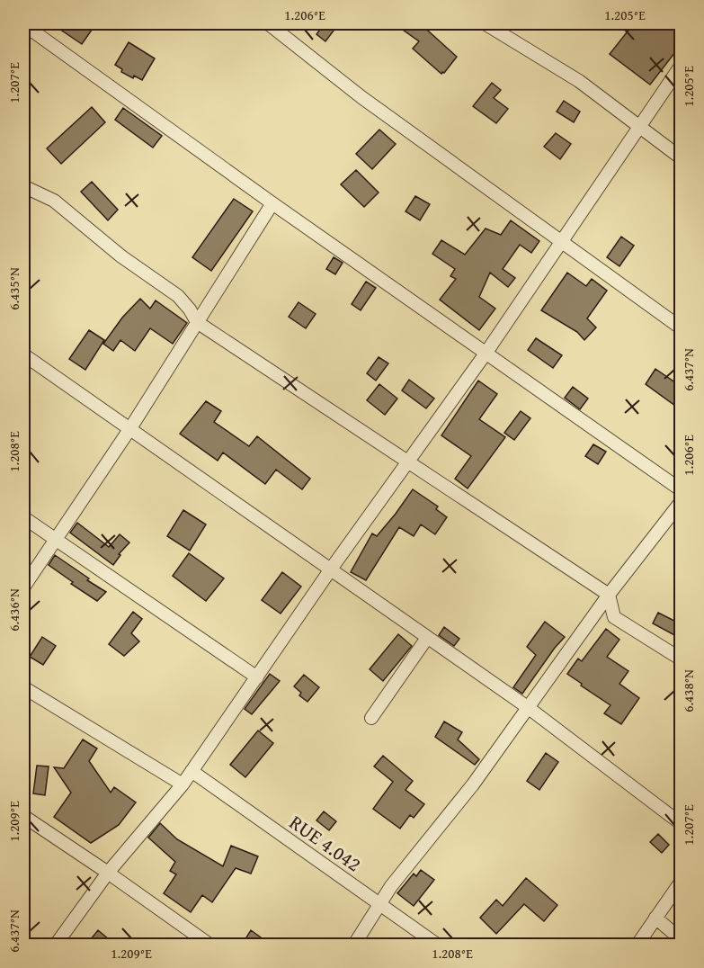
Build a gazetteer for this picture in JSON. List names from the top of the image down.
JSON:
{
  "streets": {
    "street": ["RUE 4.042"]
  },
  "coordinates": [
    "1.206°E",
    "1.205°E",
    "1.207°E",
    "6.435°N",
    "6.437°N",
    "1.208°E",
    "6.436°N",
    "6.438°N",
    "1.209°E"
  ]
}
